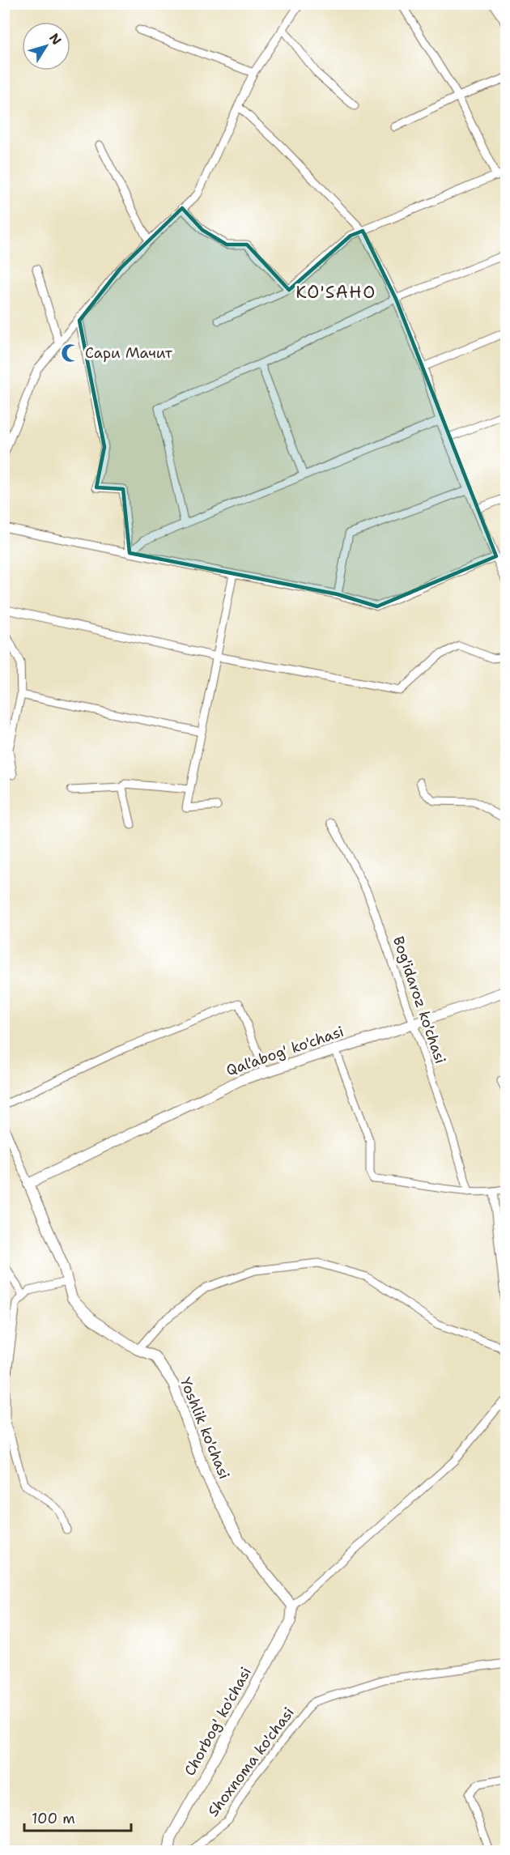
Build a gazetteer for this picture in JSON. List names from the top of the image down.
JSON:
{
  "streets": {
    "street": [
      "Bog'idaroz ko'chasi",
      "Qal'abog' ko'chasi",
      "Yoshlik ko'chasi",
      "Chorbog' ko'chasi",
      "Shoxnoma ko'chasi"
    ]
  },
  "crossings": [
    ["Bog'idaroz ko'chasi", "Qal'abog' ko'chasi"],
    ["Qal'abog' ko'chasi", "Yoshlik ko'chasi"],
    ["Yoshlik ko'chasi", "Chorbog' ko'chasi"]
  ],
  "districts": ["KO'SAHO"],
  "places": {
    "mosque": ["Сари Мачит"]
  },
  "scale_bar": "100 m",
  "north": "top right"
}
